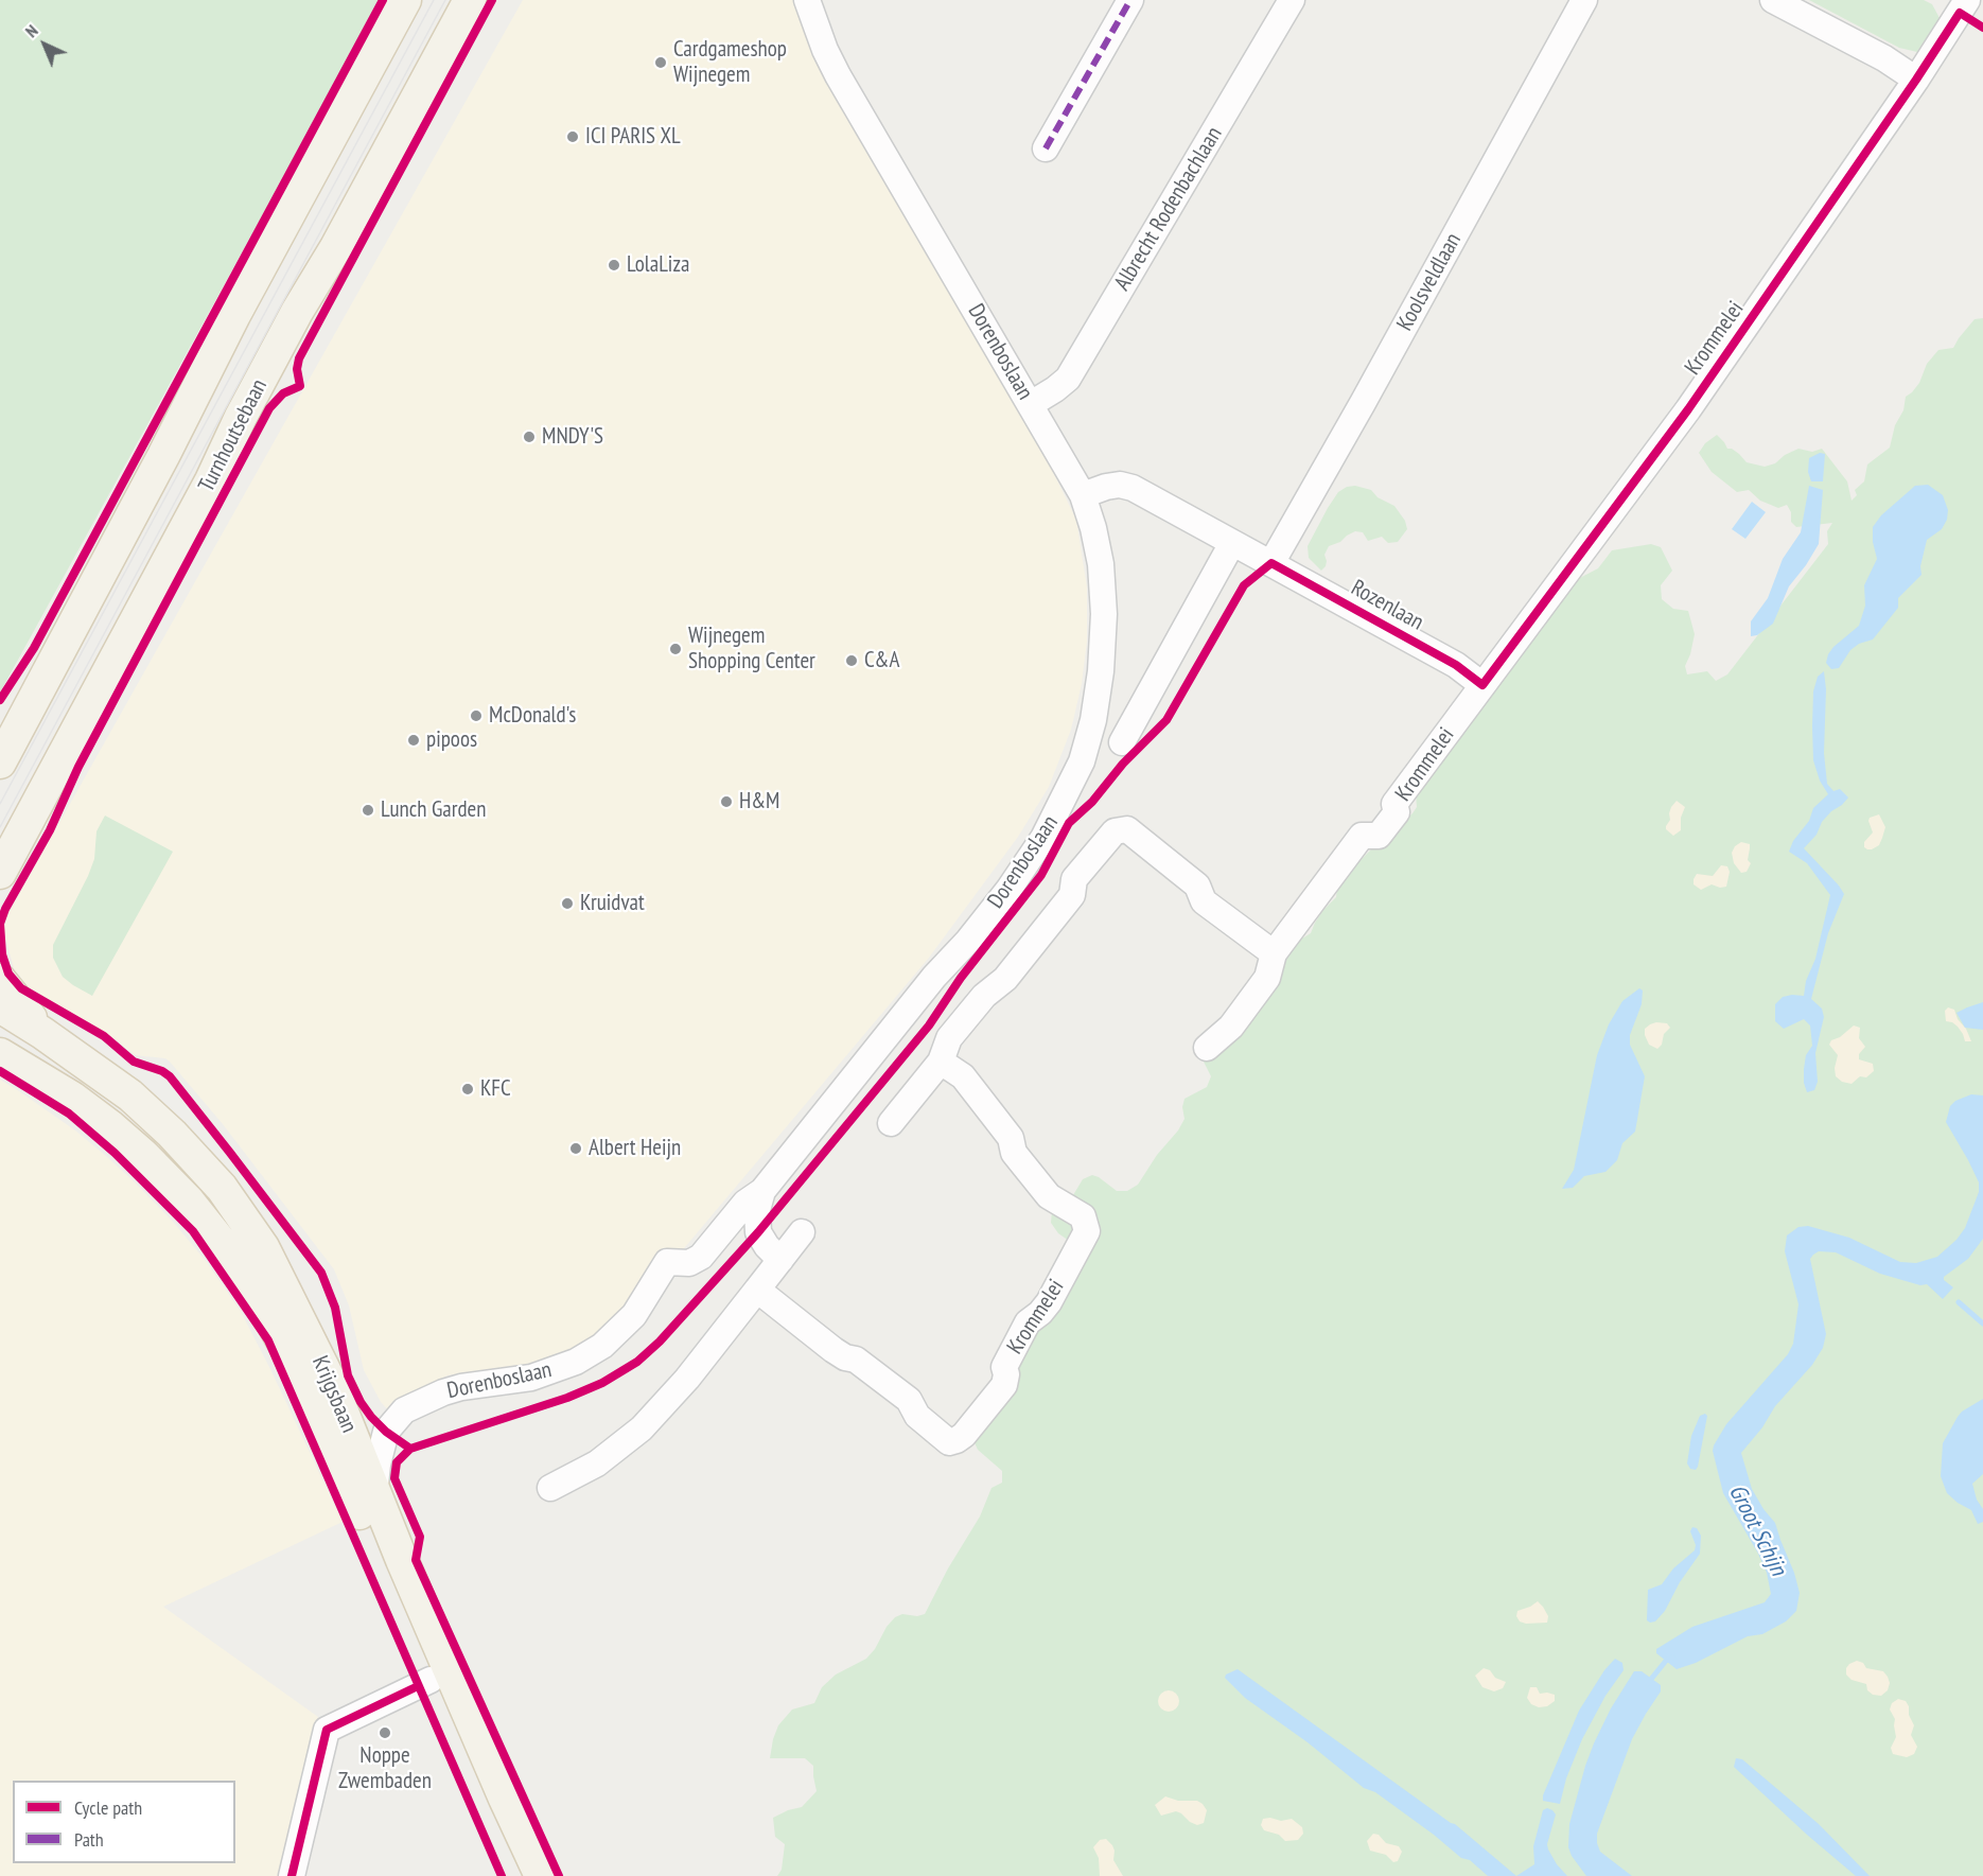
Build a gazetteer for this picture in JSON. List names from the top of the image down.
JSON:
{
  "streets": {
    "main road": ["Turnhoutsebaan", "Krijgsbaan"],
    "street": [
      "Albrecht Rodenbachlaan",
      "Koolsveldlaan",
      "Krommelei",
      "Dorenboslaan",
      "Rozenlaan"
    ]
  },
  "crossings": [
    ["Albrecht Rodenbachlaan", "Dorenboslaan"],
    ["Koolsveldlaan", "Rozenlaan"],
    ["Krommelei", "Rozenlaan"],
    ["Dorenboslaan", "Rozenlaan"],
    ["Dorenboslaan", "Krijgsbaan"]
  ],
  "water": ["Groot Schijn"],
  "places": [
    "Cardgameshop Wijnegem",
    "ICI PARIS XL",
    "LolaLiza",
    "MNDY'S",
    "Wijnegem Shopping Center",
    "C&A",
    "McDonald's",
    "pipoos",
    "H&M",
    "Lunch Garden",
    "Kruidvat",
    "KFC",
    "Albert Heijn",
    "Noppe Zwembaden"
  ],
  "legend": ["Cycle path", "Path"],
  "north": "top left"
}
